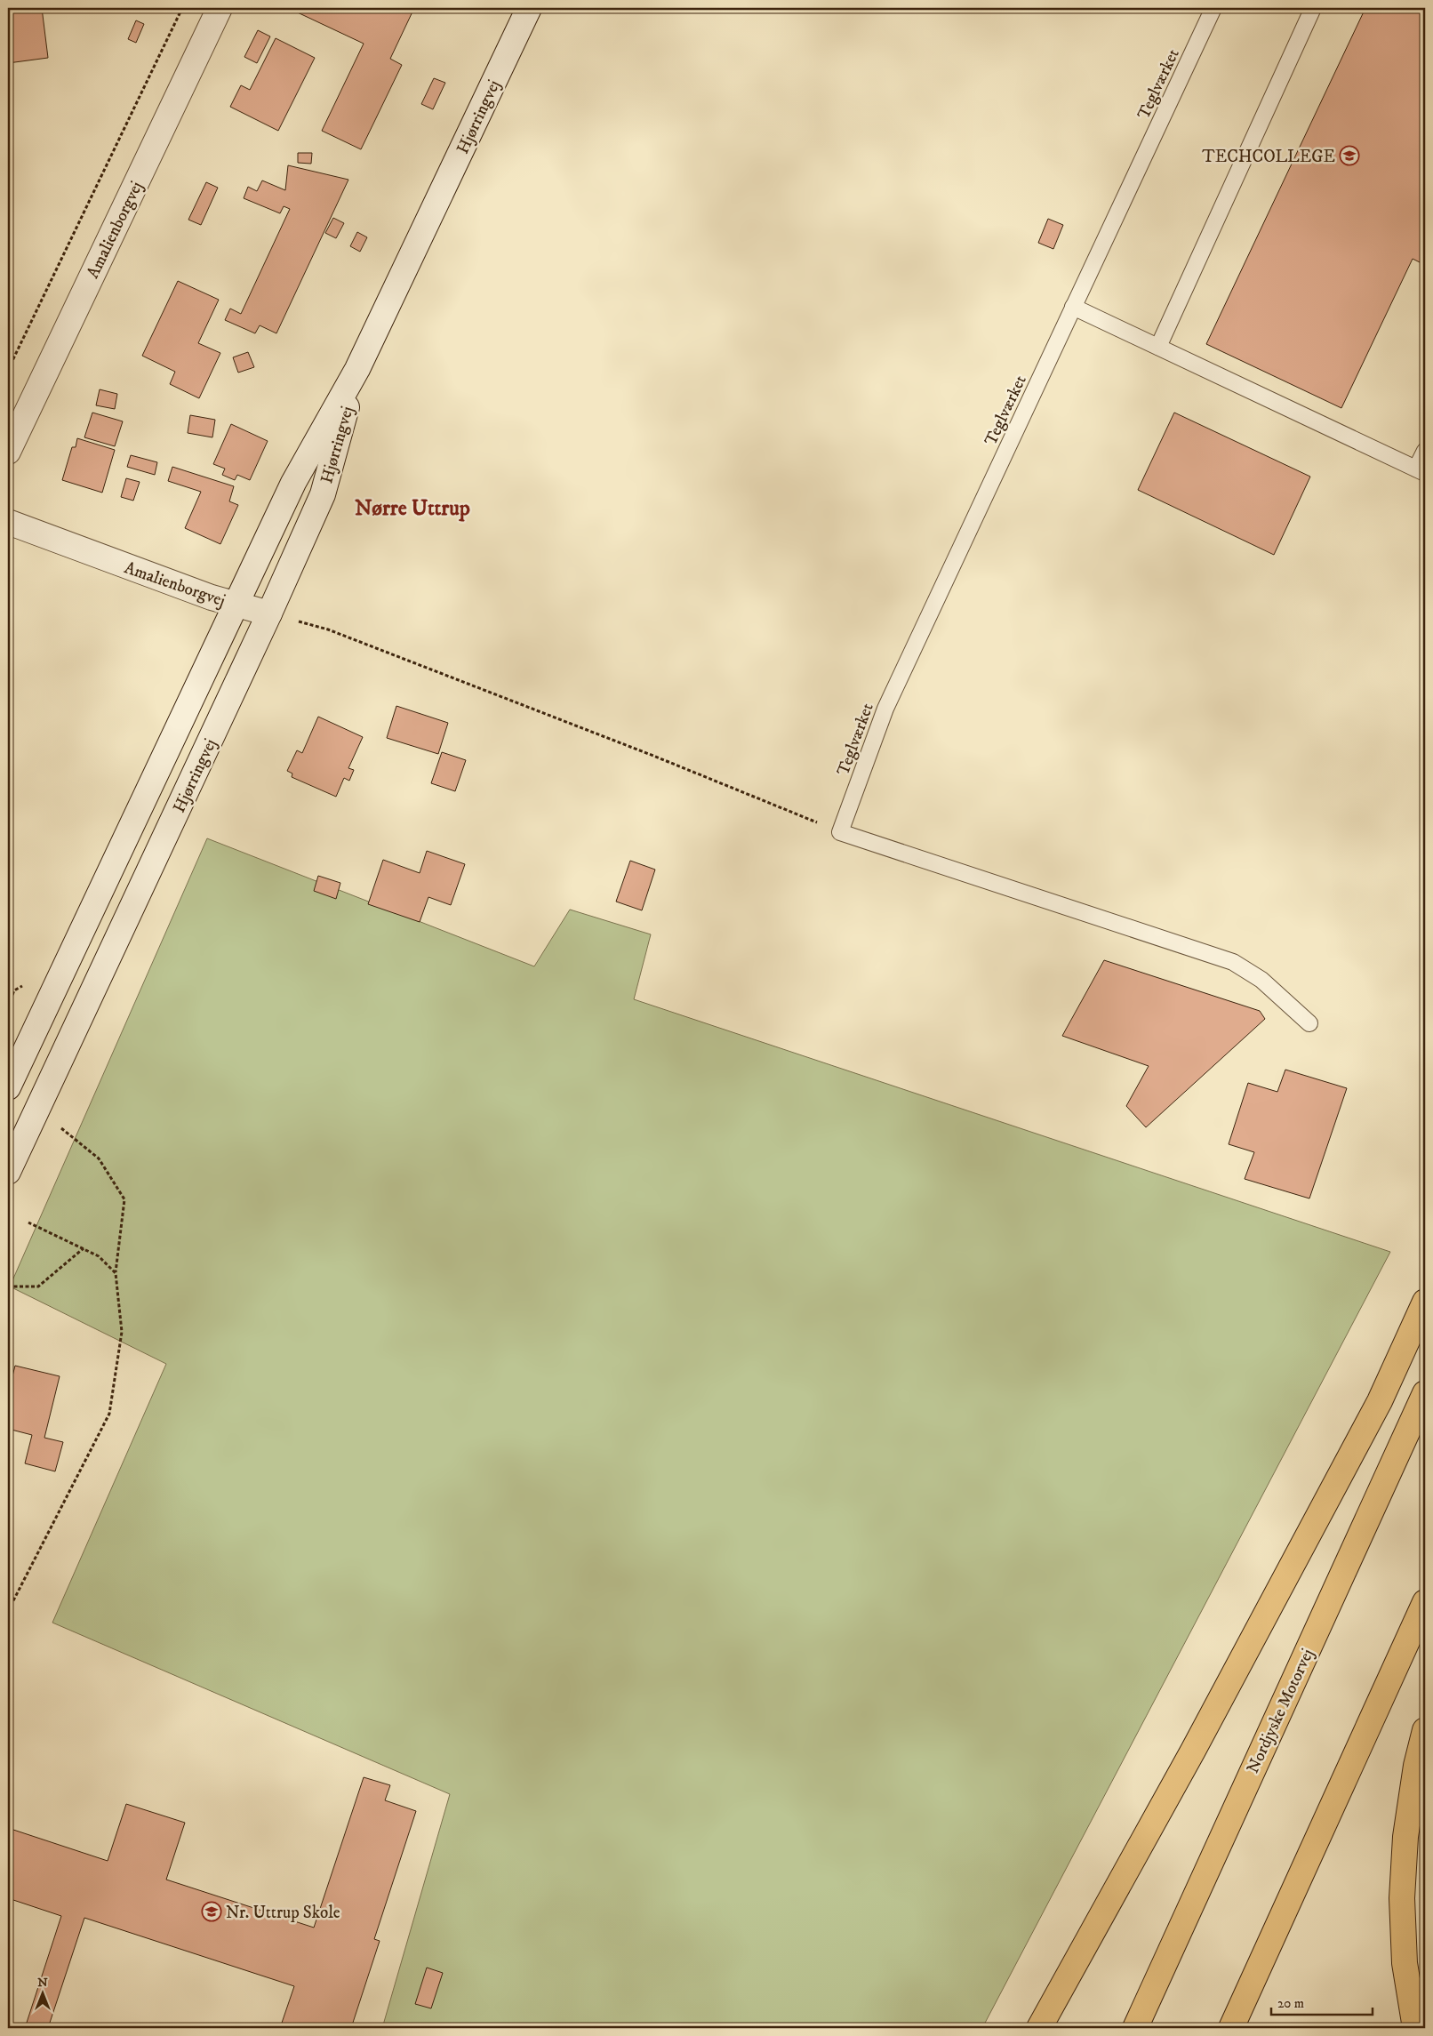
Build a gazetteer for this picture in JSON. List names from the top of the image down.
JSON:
{
  "streets": {
    "highway": ["Nordjyske Motorvej"],
    "main road": ["Hjørringvej", "Amalienborgvej"],
    "lane": ["Teglværket"]
  },
  "crossings": [
    ["Hjørringvej", "Amalienborgvej"]
  ],
  "districts": ["Nørre Uttrup"],
  "places": {
    "school or university": ["TECHCOLLEGE", "Nr. Uttrup Skole"]
  },
  "scale_bar": "20 m",
  "north": "top"
}
